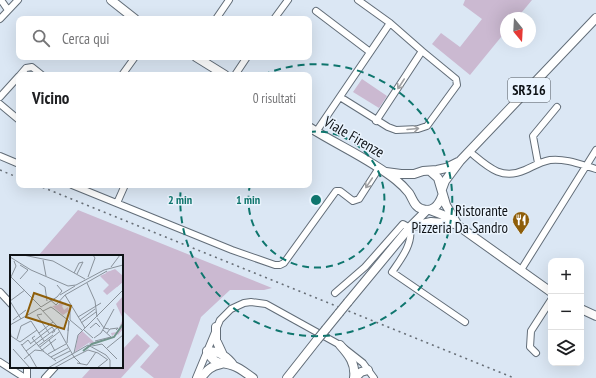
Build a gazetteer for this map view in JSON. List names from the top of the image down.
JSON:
{
  "streets": {
    "main road": ["SR316", "Viale Firenze"]
  },
  "crossings": [
    ["SR316", "Viale Firenze"]
  ],
  "places": {
    "restaurant": ["Ristorante Pizzeria Da Sandro"]
  },
  "north": "bottom",
  "page": {
    "search": "Cerca qui",
    "heading": ["Vicino", "0 risultati"],
    "map_buttons": ["+", "−"]
  },
  "rings": ["1 min", "2 min"]
}
